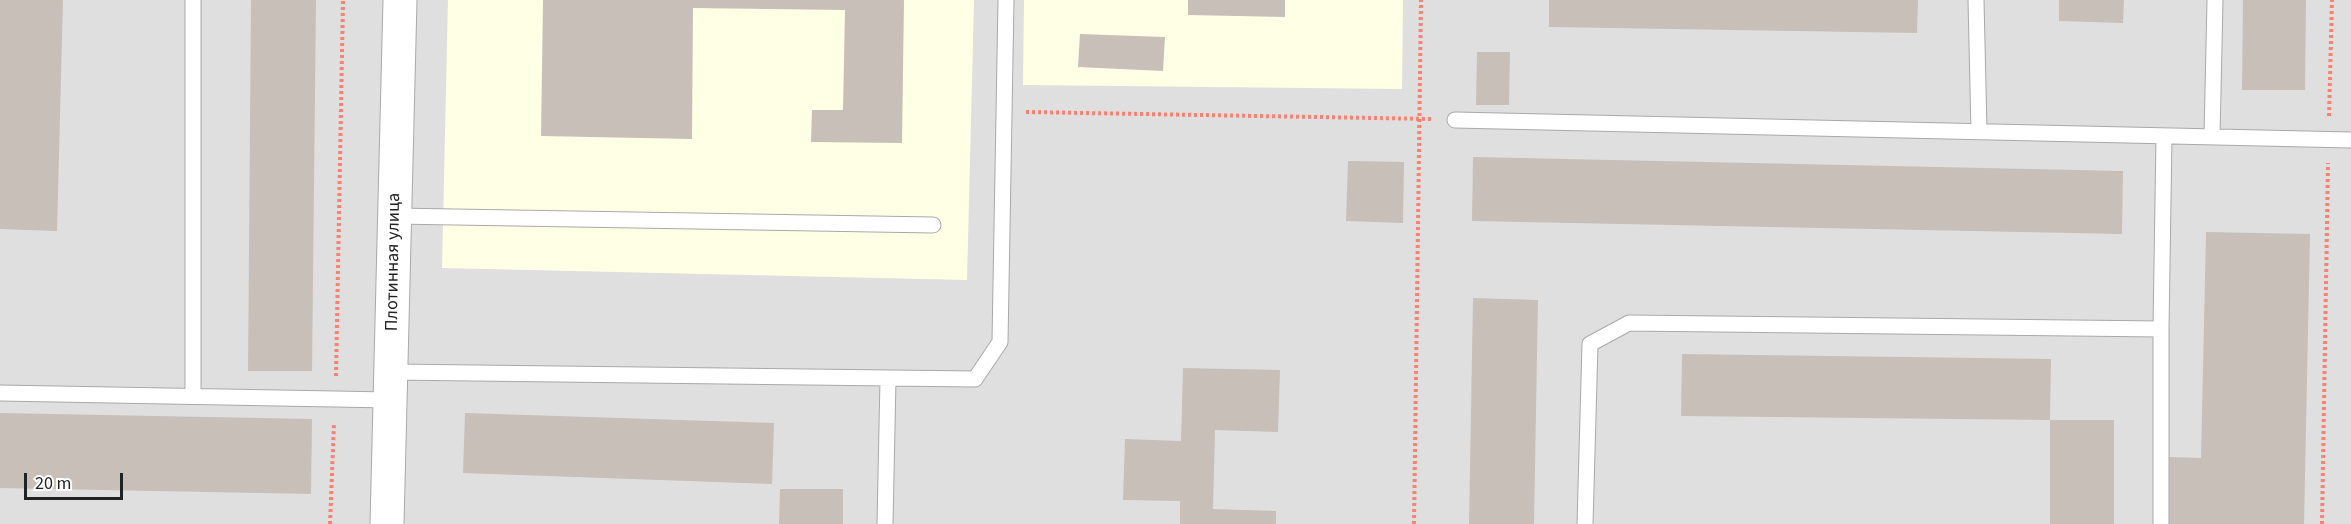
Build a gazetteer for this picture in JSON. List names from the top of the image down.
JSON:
{
  "streets": {
    "street": ["Плотинная улица"]
  },
  "scale_bar": "20 m"
}
